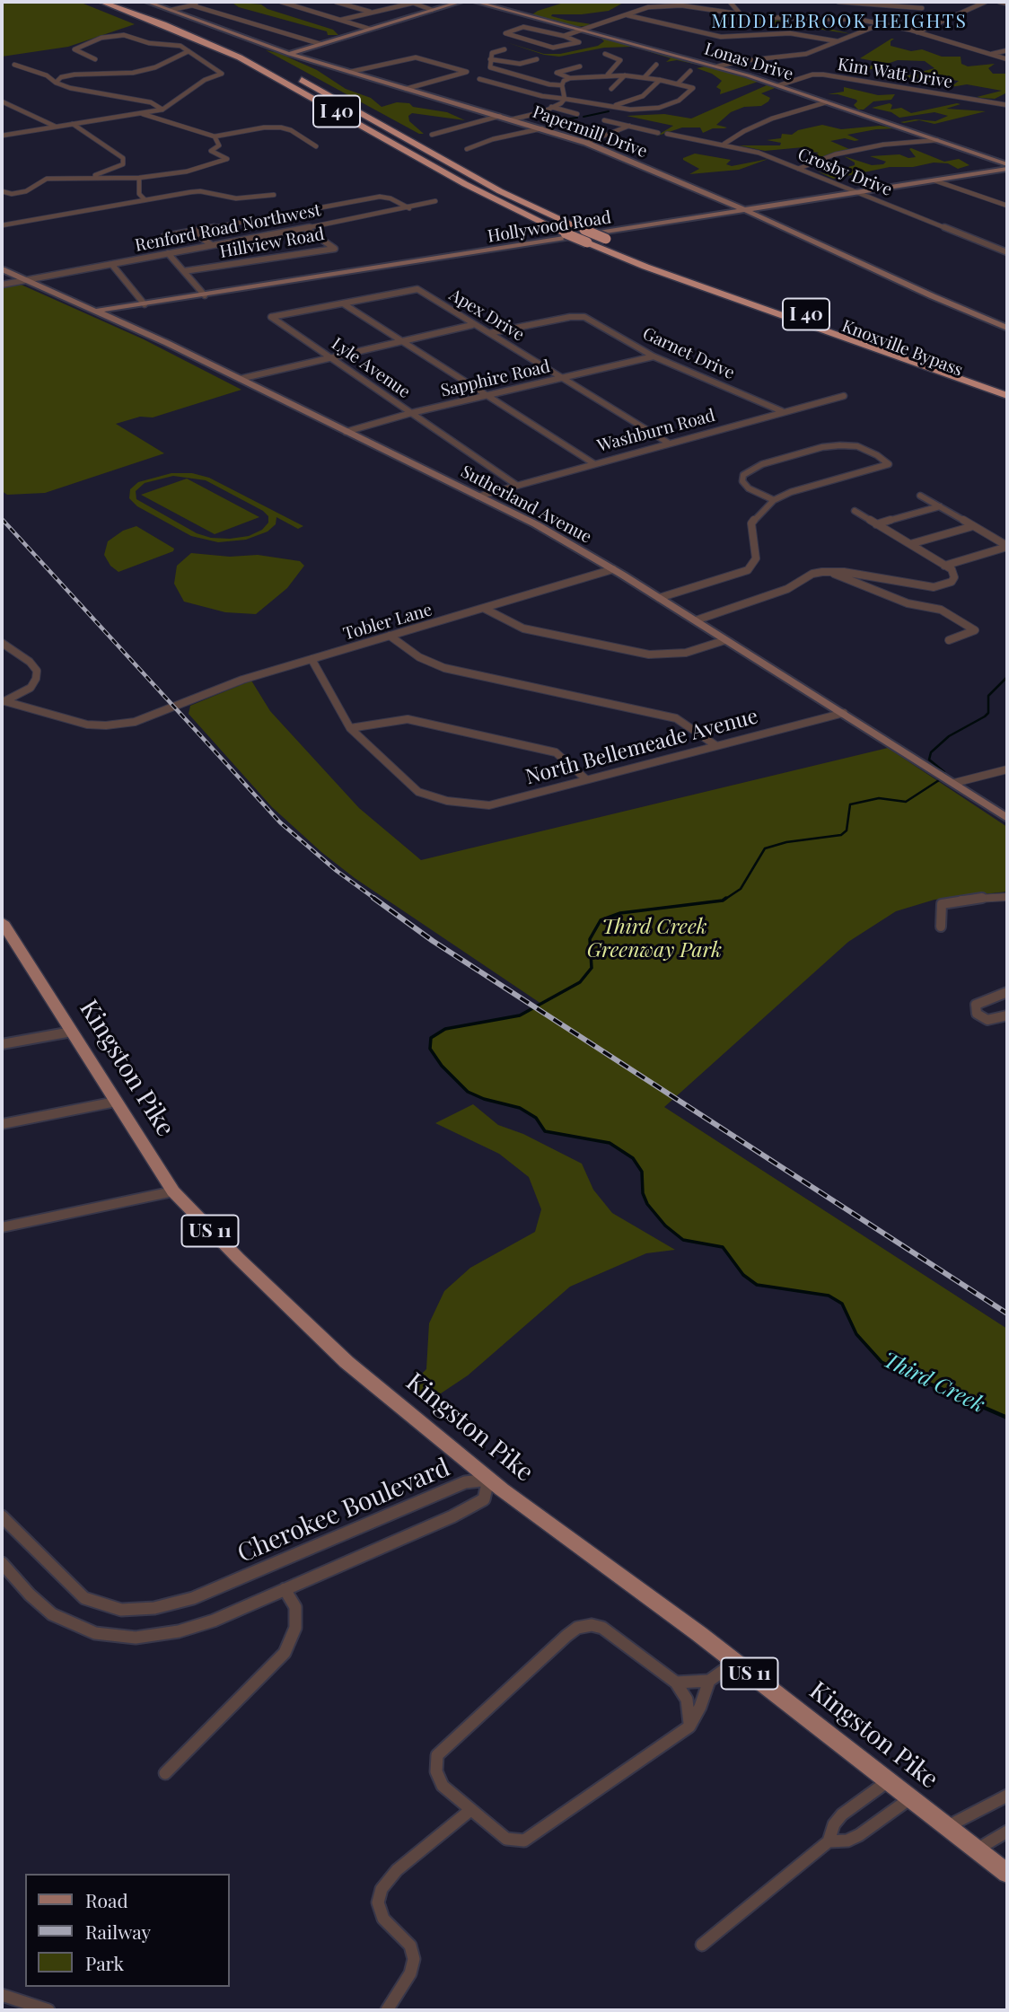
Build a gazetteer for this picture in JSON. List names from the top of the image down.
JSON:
{
  "streets": {
    "highway": ["I 40", "Knoxville Bypass"],
    "main road": ["Kingston Pike", "US 11"],
    "street": [
      "Lonas Drive",
      "Kim Watt Drive",
      "Papermill Drive",
      "Crosby Drive",
      "Hollywood Road",
      "Renford Road Northwest",
      "Hillview Road",
      "Apex Drive",
      "Garnet Drive",
      "Lyle Avenue",
      "Sapphire Road",
      "Washburn Road",
      "Sutherland Avenue",
      "Tobler Lane",
      "North Bellemeade Avenue",
      "Cherokee Boulevard"
    ]
  },
  "crossings": [
    ["Lonas Drive", "Kim Watt Drive"],
    ["Lonas Drive", "Hollywood Road"],
    ["I 40", "Knoxville Bypass"],
    ["Papermill Drive", "Hollywood Road"],
    ["Crosby Drive", "Hollywood Road"],
    ["Hollywood Road", "Sutherland Avenue"],
    ["Renford Road Northwest", "Hillview Road"],
    ["Renford Road Northwest", "Sutherland Avenue"],
    ["Apex Drive", "Garnet Drive"],
    ["Apex Drive", "Lyle Avenue"],
    ["Apex Drive", "Sapphire Road"],
    ["Apex Drive", "Washburn Road"],
    ["Garnet Drive", "Sapphire Road"],
    ["Garnet Drive", "Washburn Road"],
    ["Lyle Avenue", "Sapphire Road"],
    ["Lyle Avenue", "Washburn Road"],
    ["Sapphire Road", "Sutherland Avenue"],
    ["Washburn Road", "Sutherland Avenue"],
    ["Sutherland Avenue", "Tobler Lane"],
    ["Sutherland Avenue", "North Bellemeade Avenue"],
    ["Tobler Lane", "North Bellemeade Avenue"],
    ["Kingston Pike", "Cherokee Boulevard"]
  ],
  "districts": ["MIDDLEBROOK HEIGHTS"],
  "water": ["Third Creek"],
  "parks": ["Third Creek Greenway Park"],
  "legend": ["Road", "Railway", "Park"]
}
